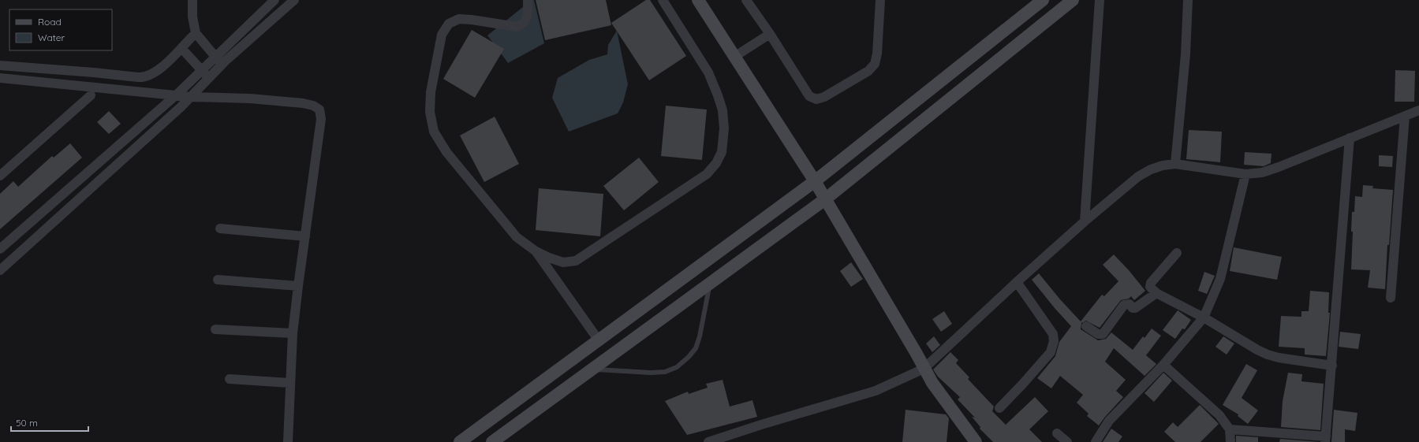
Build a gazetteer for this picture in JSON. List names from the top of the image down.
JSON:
{
  "legend": ["Road", "Water"],
  "scale_bar": "50 m"
}
